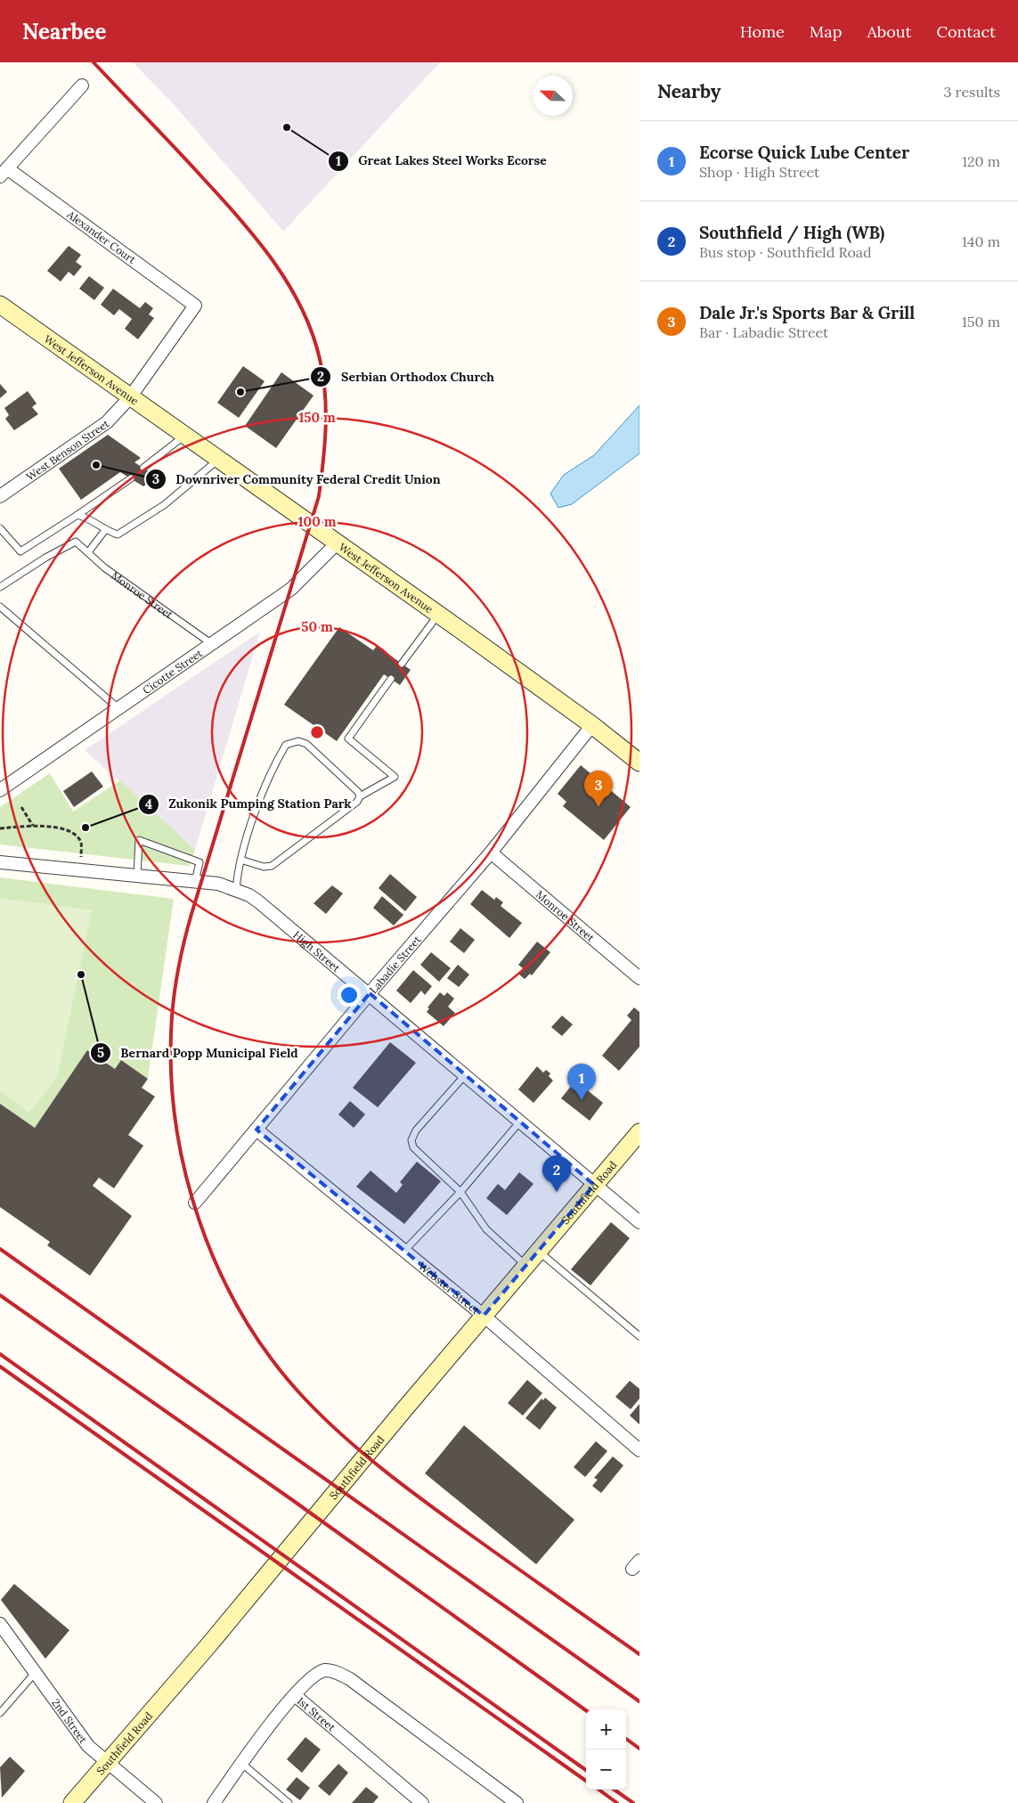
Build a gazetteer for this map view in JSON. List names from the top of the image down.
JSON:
{
  "streets": {
    "main road": ["West Jefferson Avenue", "Southfield Road"],
    "street": [
      "Alexander Court",
      "West Benson Street",
      "Monroe Street",
      "Cicotte Street",
      "High Street",
      "Labadie Street",
      "Webster Street",
      "1st Street",
      "2nd Street"
    ]
  },
  "crossings": [
    ["Alexander Court", "West Benson Street"],
    ["West Jefferson Avenue", "West Benson Street"],
    ["West Jefferson Avenue", "Cicotte Street"],
    ["West Jefferson Avenue", "Labadie Street"],
    ["Monroe Street", "Cicotte Street"],
    ["Monroe Street", "Labadie Street"],
    ["High Street", "Labadie Street"],
    ["High Street", "Southfield Road"],
    ["Labadie Street", "Webster Street"],
    ["Southfield Road", "Webster Street"],
    ["Southfield Road", "2nd Street"]
  ],
  "places": [
    "Great Lakes Steel Works Ecorse",
    "Serbian Orthodox Church",
    "Downriver Community Federal Credit Union",
    "Zukonik Pumping Station Park",
    "Bernard Popp Municipal Field"
  ],
  "north": "left",
  "page": {
    "header": "Nearbee",
    "nav": [
      "Home",
      "Map",
      "About",
      "Contact"
    ],
    "heading": ["Nearby", "3 results"],
    "list": [
      {
        "mark": "1",
        "name": "Ecorse Quick Lube Center",
        "note": "Shop · High Street",
        "value": "120 m"
      },
      {
        "mark": "2",
        "name": "Southfield / High (WB)",
        "note": "Bus stop · Southfield Road",
        "value": "140 m"
      },
      {
        "mark": "3",
        "name": "Dale Jr.'s Sports Bar & Grill",
        "note": "Bar · Labadie Street",
        "value": "150 m"
      }
    ],
    "pins": ["3", "1", "2"],
    "map_buttons": ["+", "−"]
  },
  "rings": ["150 m", "100 m", "50 m"]
}
